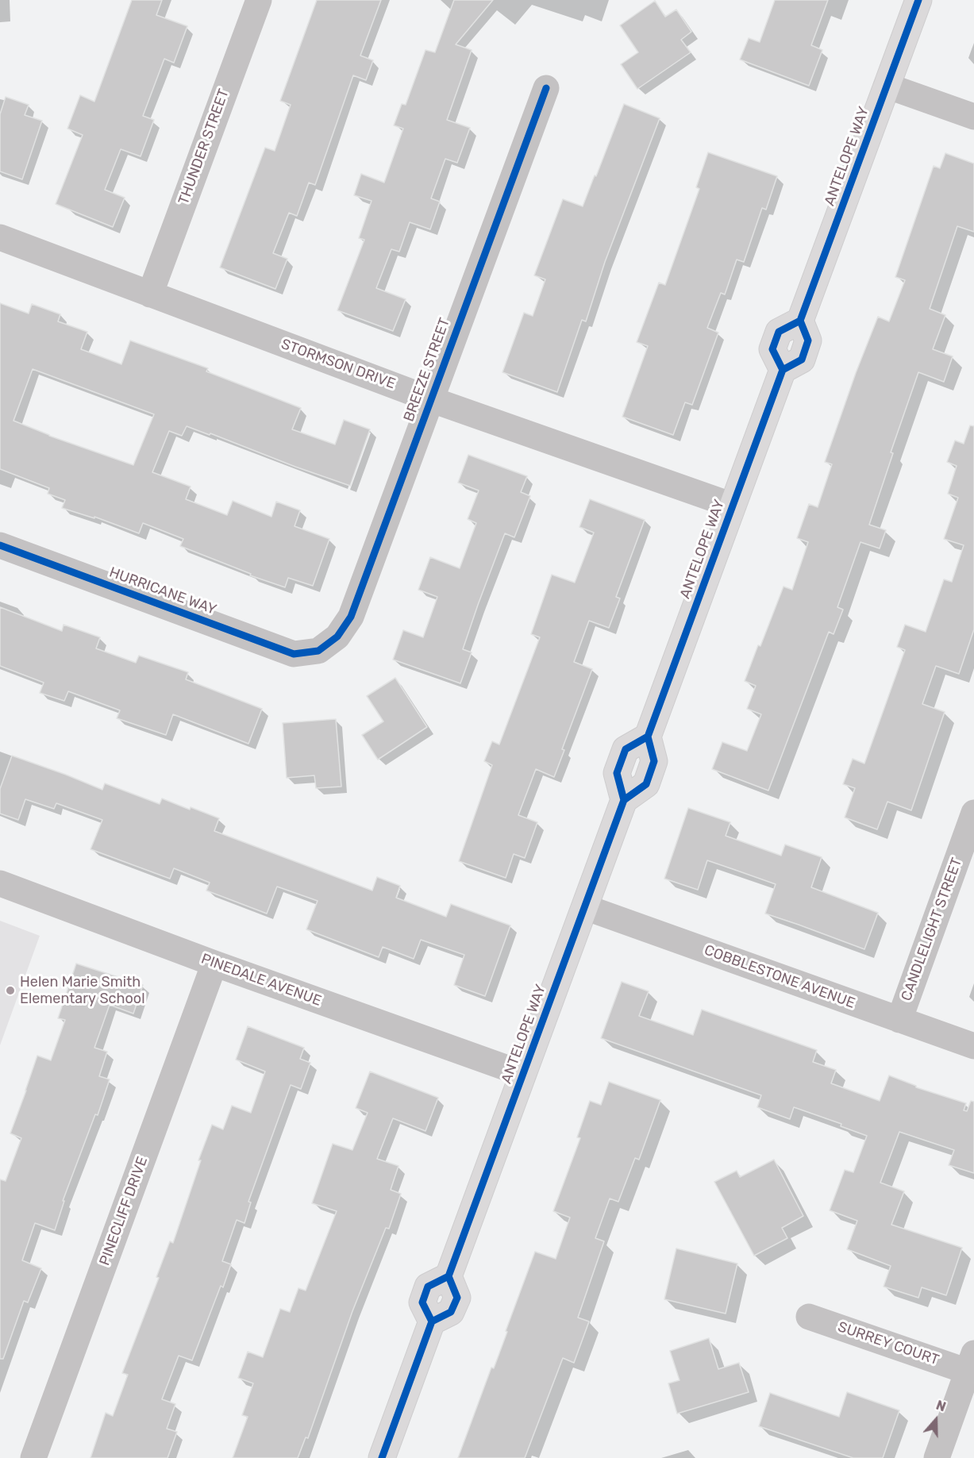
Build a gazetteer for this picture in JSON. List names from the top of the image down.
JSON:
{
  "streets": {
    "street": [
      "THUNDER STREET",
      "ANTELOPE WAY",
      "STORMSON DRIVE",
      "BREEZE STREET",
      "HURRICANE WAY",
      "CANDLELIGHT STREET",
      "COBBLESTONE AVENUE",
      "PINEDALE AVENUE",
      "PINECLIFF DRIVE",
      "SURREY COURT"
    ]
  },
  "crossings": [
    ["THUNDER STREET", "STORMSON DRIVE"],
    ["ANTELOPE WAY", "STORMSON DRIVE"],
    ["ANTELOPE WAY", "COBBLESTONE AVENUE"],
    ["ANTELOPE WAY", "PINEDALE AVENUE"],
    ["STORMSON DRIVE", "BREEZE STREET"],
    ["BREEZE STREET", "HURRICANE WAY"],
    ["CANDLELIGHT STREET", "COBBLESTONE AVENUE"],
    ["PINEDALE AVENUE", "PINECLIFF DRIVE"]
  ],
  "places": ["Helen Marie Smith Elementary School"],
  "north": "top"
}
